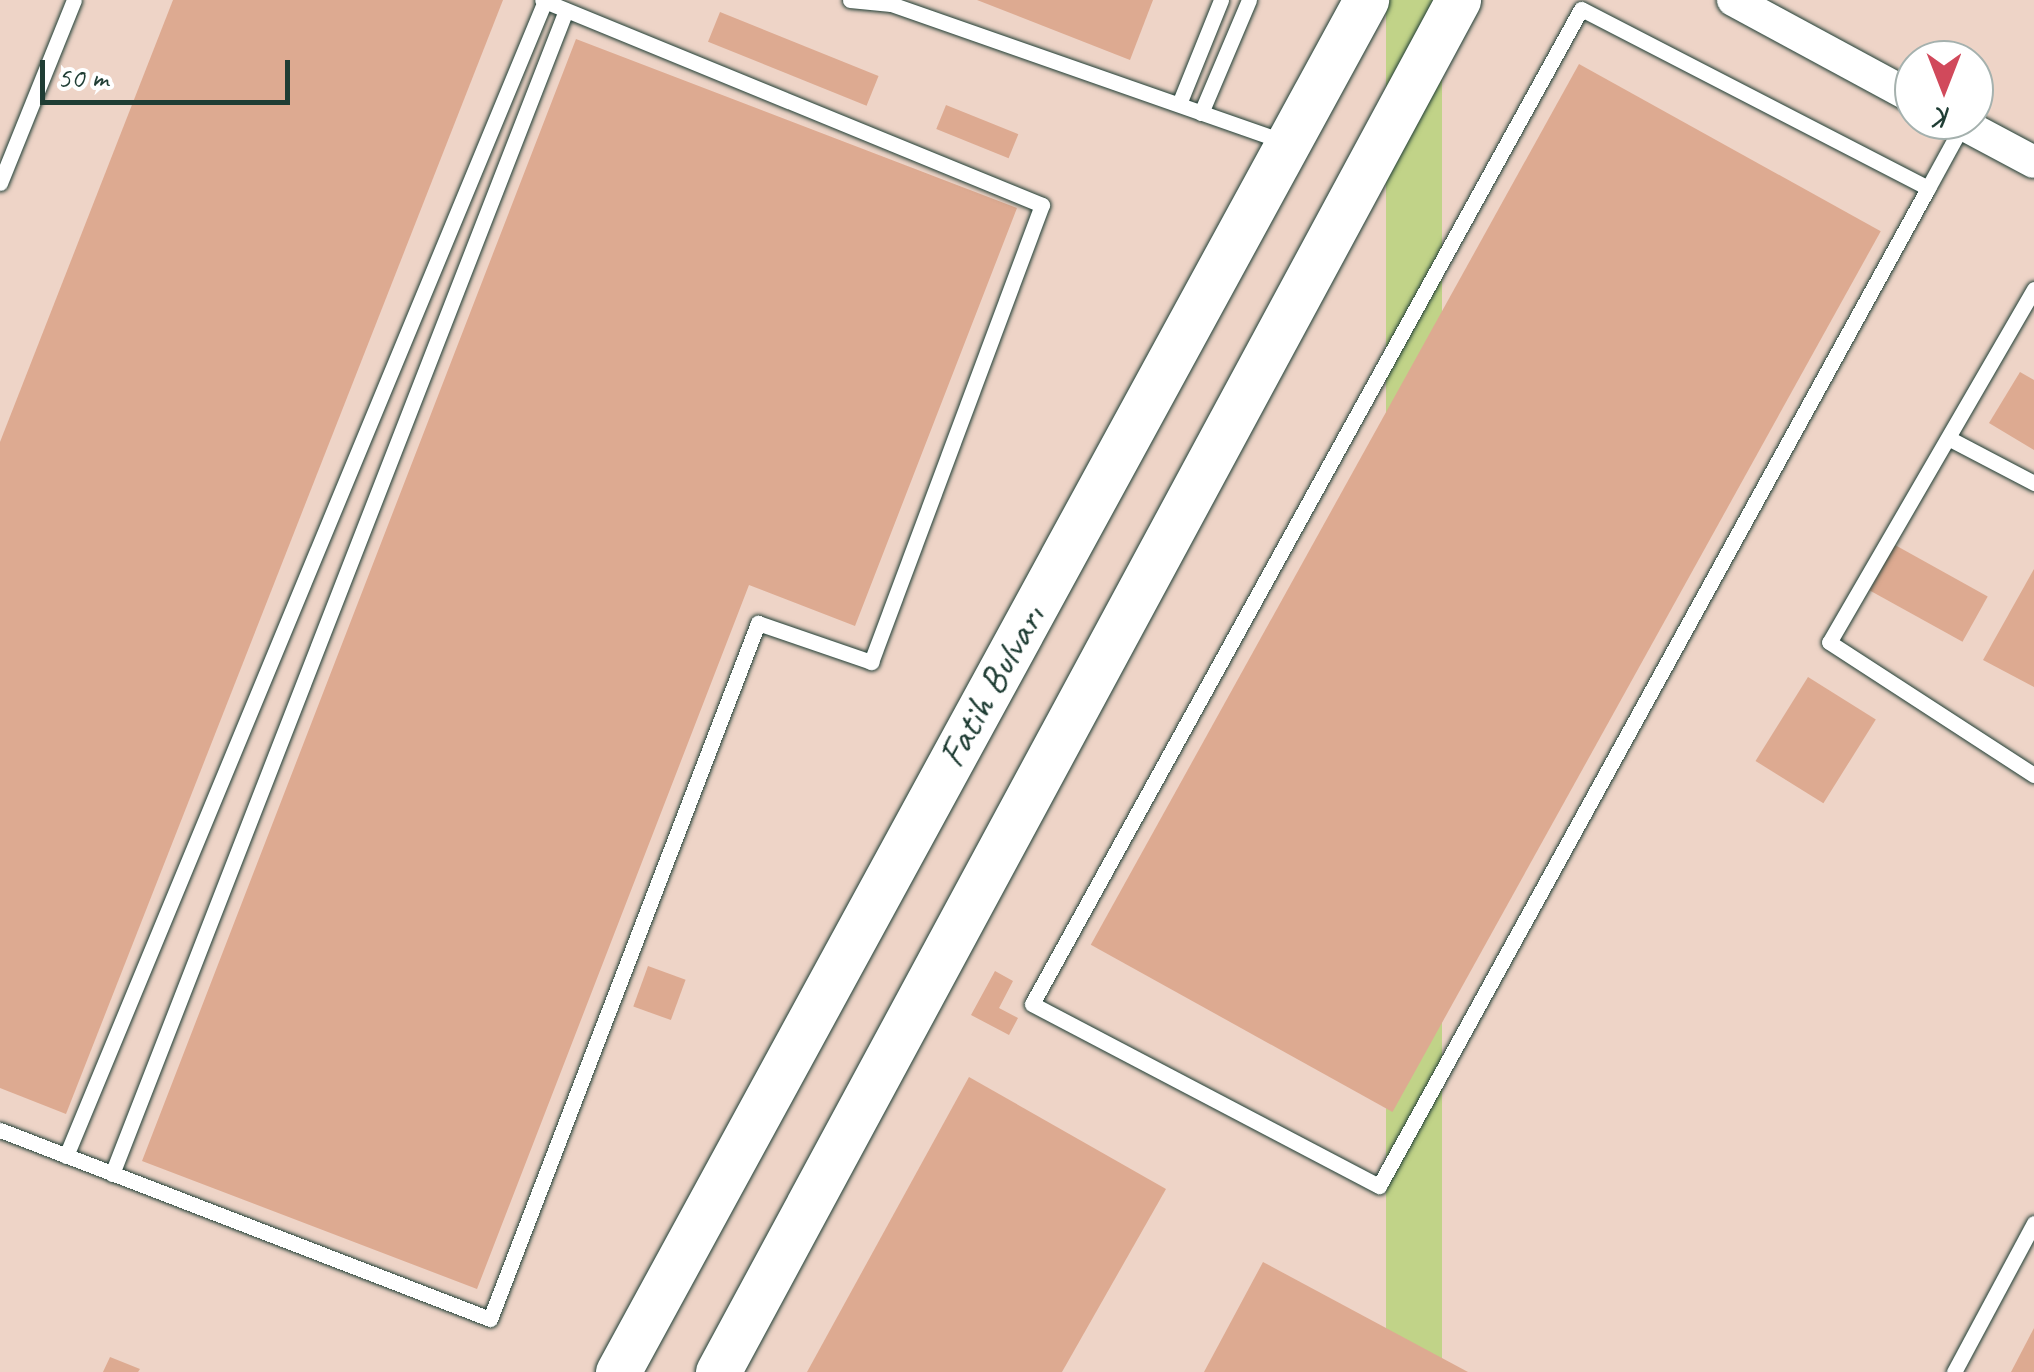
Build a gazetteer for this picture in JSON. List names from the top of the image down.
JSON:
{
  "streets": {
    "main road": ["Fatih Bulvarı"]
  },
  "scale_bar": "50 m",
  "north": "bottom"
}
